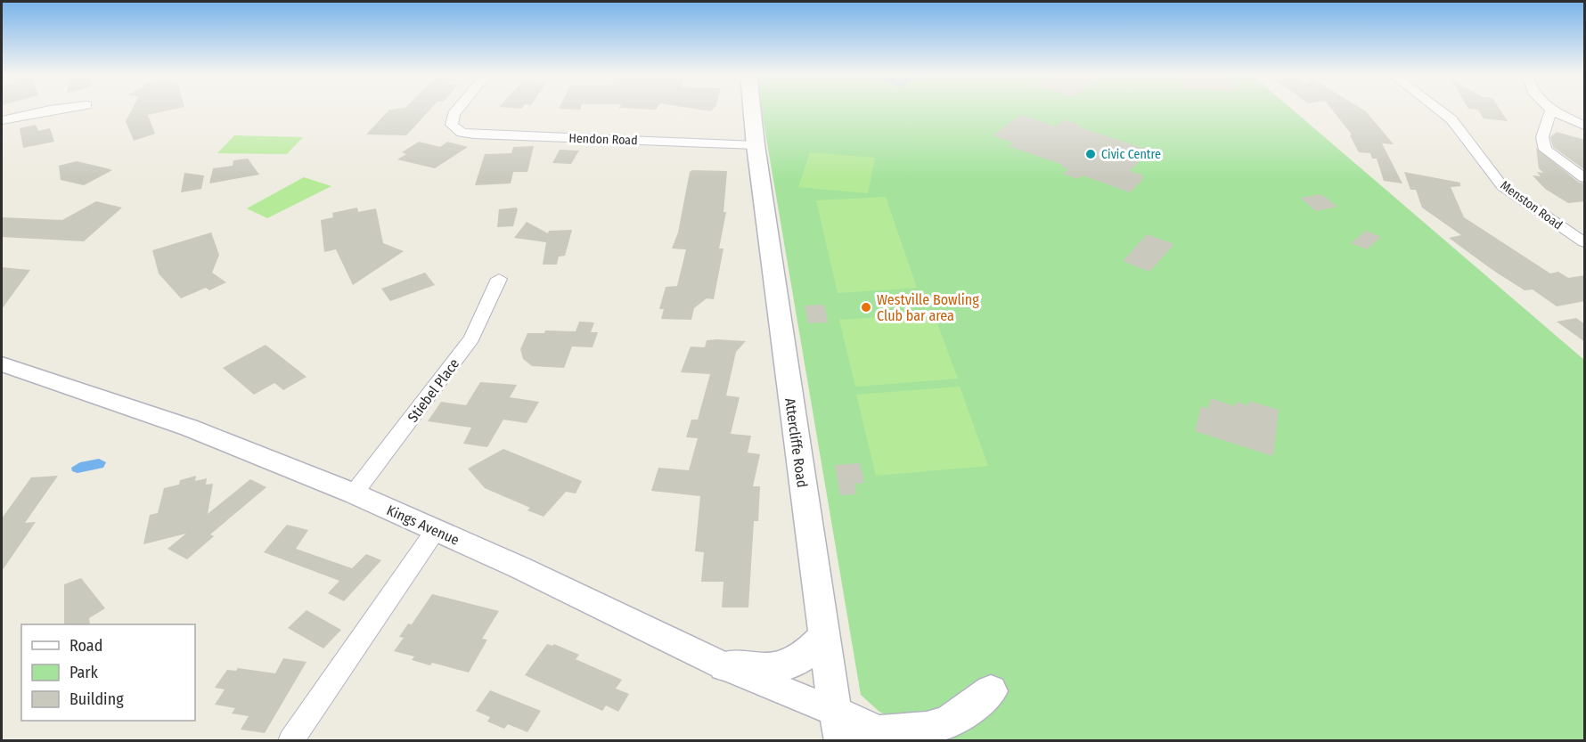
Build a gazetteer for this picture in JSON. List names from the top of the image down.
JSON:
{
  "streets": {
    "main road": ["Attercliffe Road"],
    "street": [
      "Hendon Road",
      "Menston Road",
      "Stiebel Place",
      "Kings Avenue"
    ]
  },
  "crossings": [
    ["Hendon Road", "Attercliffe Road"],
    ["Stiebel Place", "Kings Avenue"],
    ["Attercliffe Road", "Kings Avenue"]
  ],
  "places": ["Civic Centre", "Westville Bowling Club bar area"],
  "legend": ["Road", "Park", "Building"]
}
